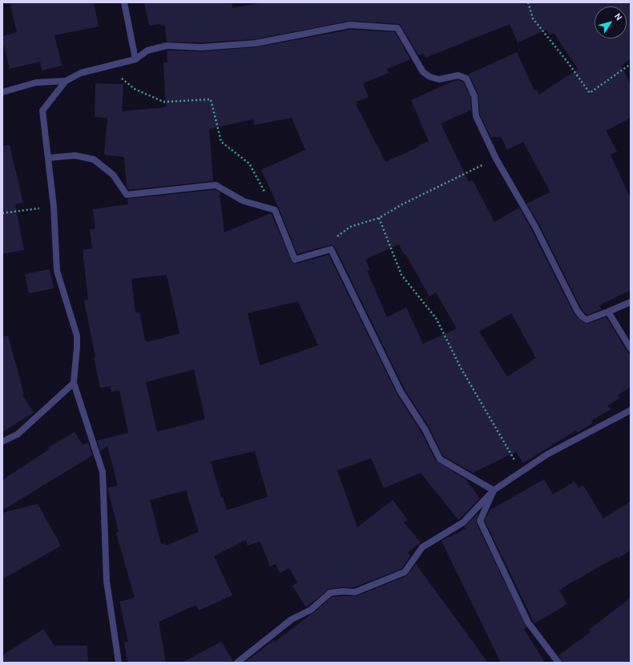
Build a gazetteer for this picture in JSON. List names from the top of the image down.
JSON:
{
  "north": "top right"
}
